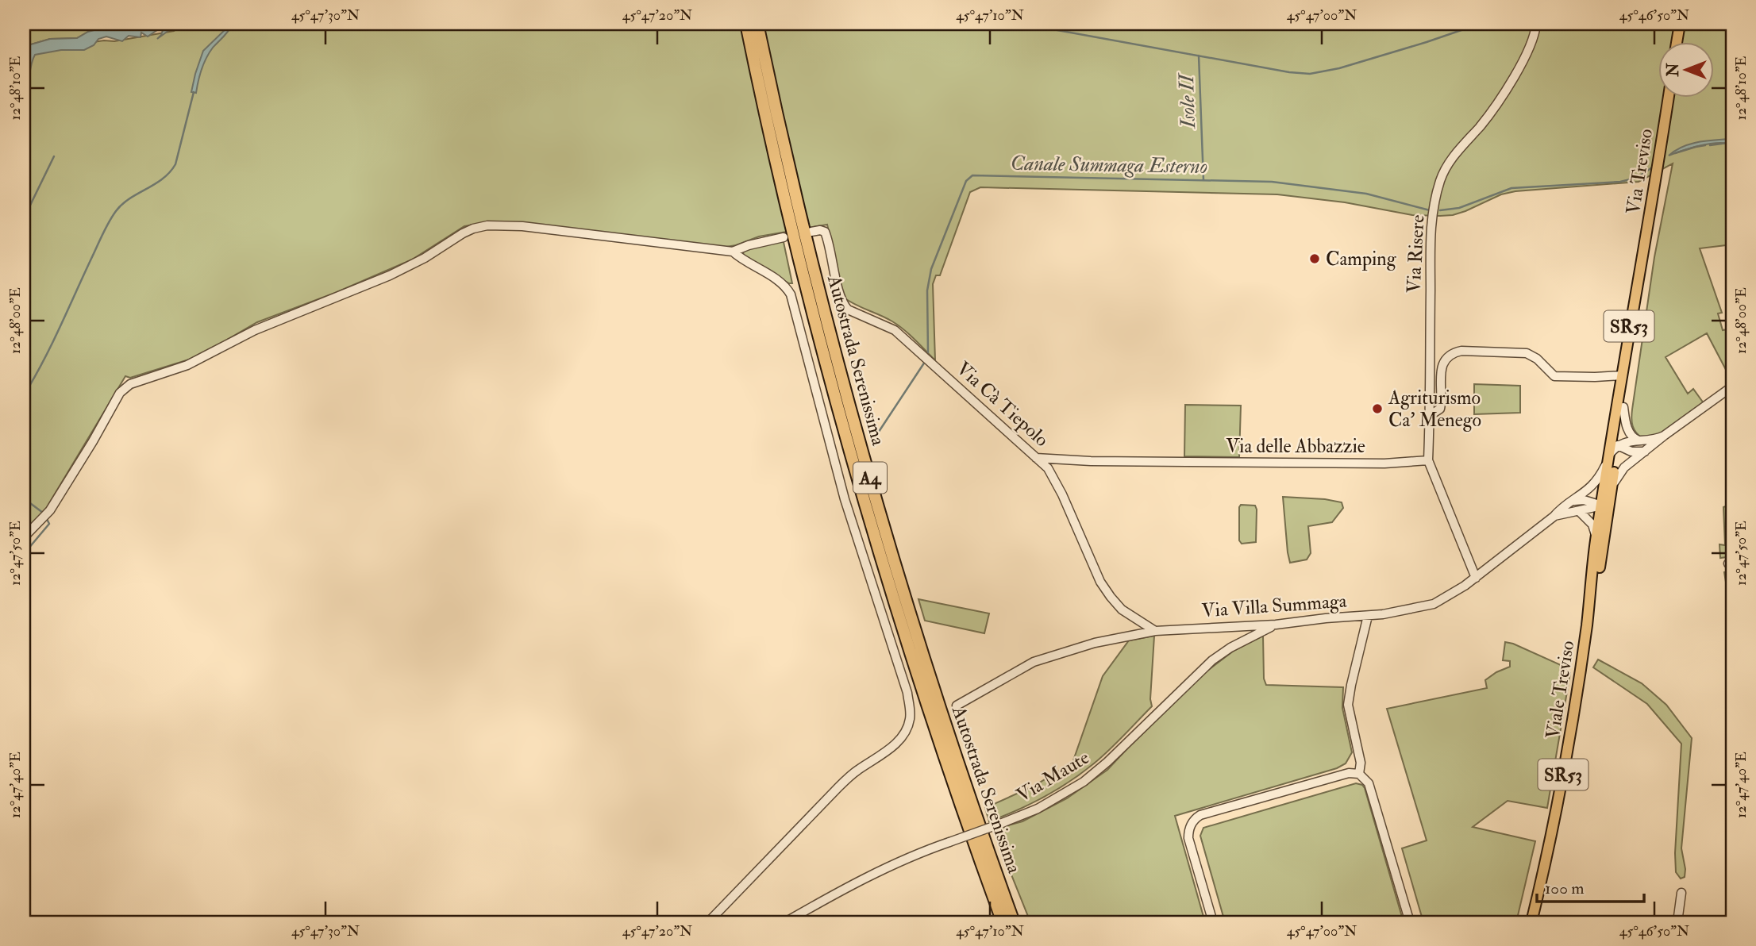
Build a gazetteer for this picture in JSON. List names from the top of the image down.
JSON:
{
  "streets": {
    "highway": ["Autostrada Serenissima", "A4"],
    "main road": ["Via Treviso", "SR53", "Viale Treviso"],
    "street": [
      "Via Risere",
      "Via Cà Tiepolo",
      "Via delle Abbazzie",
      "Via Villa Summaga",
      "Via Maute"
    ]
  },
  "crossings": [
    ["Via Treviso", "Via Risere"],
    ["Via Treviso", "Via Villa Summaga"],
    ["Via Treviso", "Viale Treviso"],
    ["Via Risere", "Via delle Abbazzie"],
    ["Via Cà Tiepolo", "Via delle Abbazzie"],
    ["Via Cà Tiepolo", "Via Villa Summaga"],
    ["Via Villa Summaga", "Viale Treviso"],
    ["Via Villa Summaga", "Via Maute"]
  ],
  "water": ["Isole II", "Canale Summaga Esterno"],
  "places": ["Camping", "Agriturismo Ca' Menego"],
  "scale_bar": "100 m",
  "north": "left",
  "coordinates": [
    "45°47'30\"N",
    "45°47'20\"N",
    "45°47'10\"N",
    "45°47'00\"N",
    "45°46'50\"N",
    "12°48'10\"E",
    "12°48'00\"E",
    "12°47'50\"E",
    "12°47'40\"E"
  ]
}
